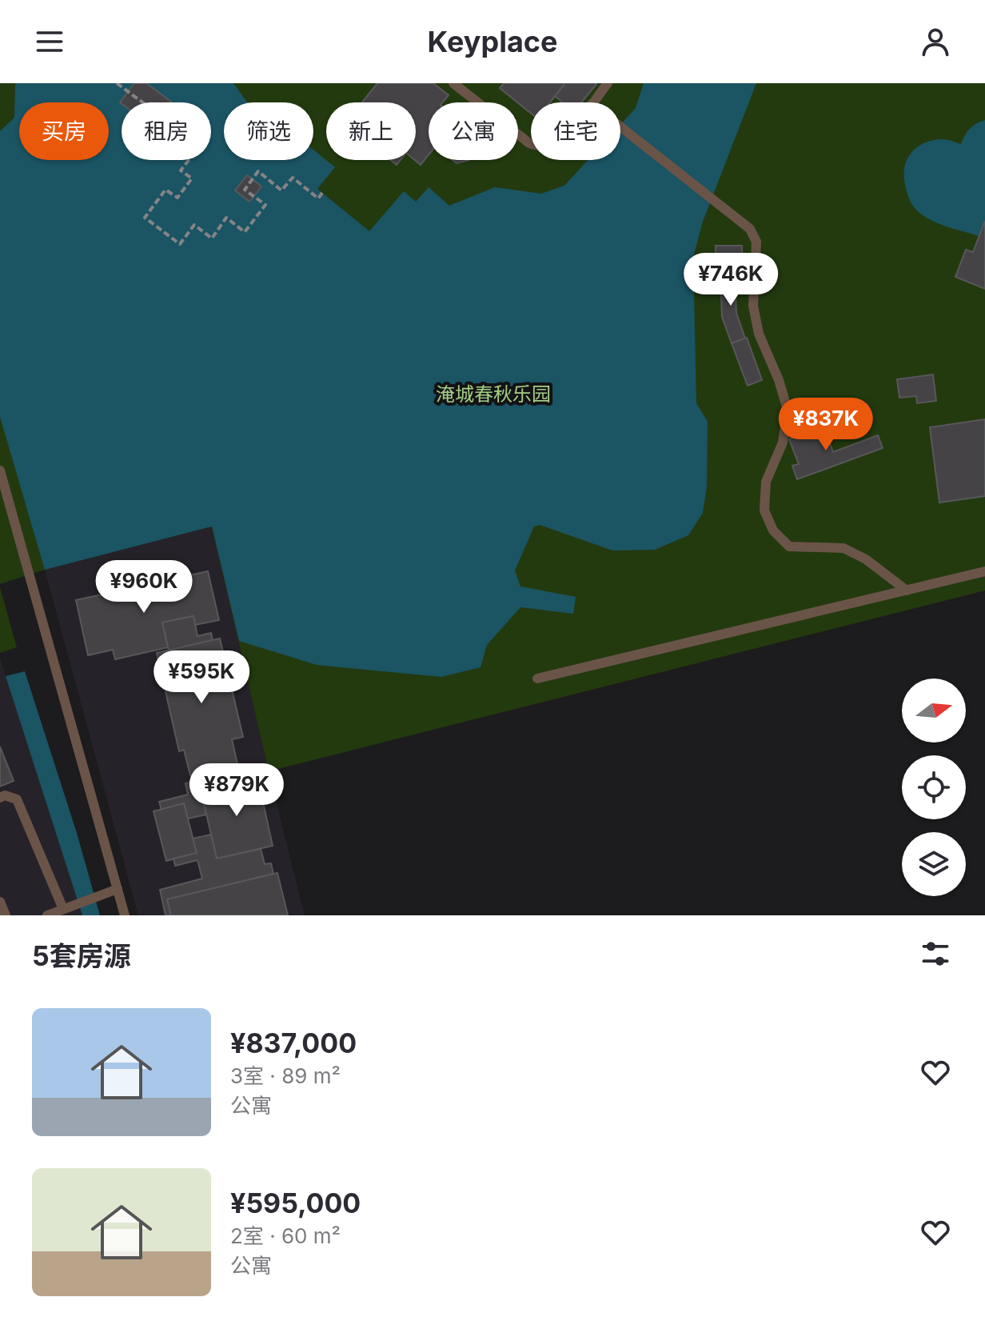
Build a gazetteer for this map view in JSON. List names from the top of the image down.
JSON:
{
  "parks": ["淹城春秋乐园"],
  "north": "right",
  "page": {
    "header": "Keyplace",
    "chip": [
      "买房",
      "租房",
      "筛选",
      "新上",
      "公寓",
      "住宅"
    ],
    "price": [
      "¥746K",
      "¥837K",
      "¥960K",
      "¥595K",
      "¥879K"
    ],
    "heading": "5套房源",
    "list": [
      {
        "name": "¥837,000",
        "note": "3室 · 89 m² · 公寓"
      },
      {
        "name": "¥595,000",
        "note": "2室 · 60 m² · 公寓"
      }
    ]
  }
}
